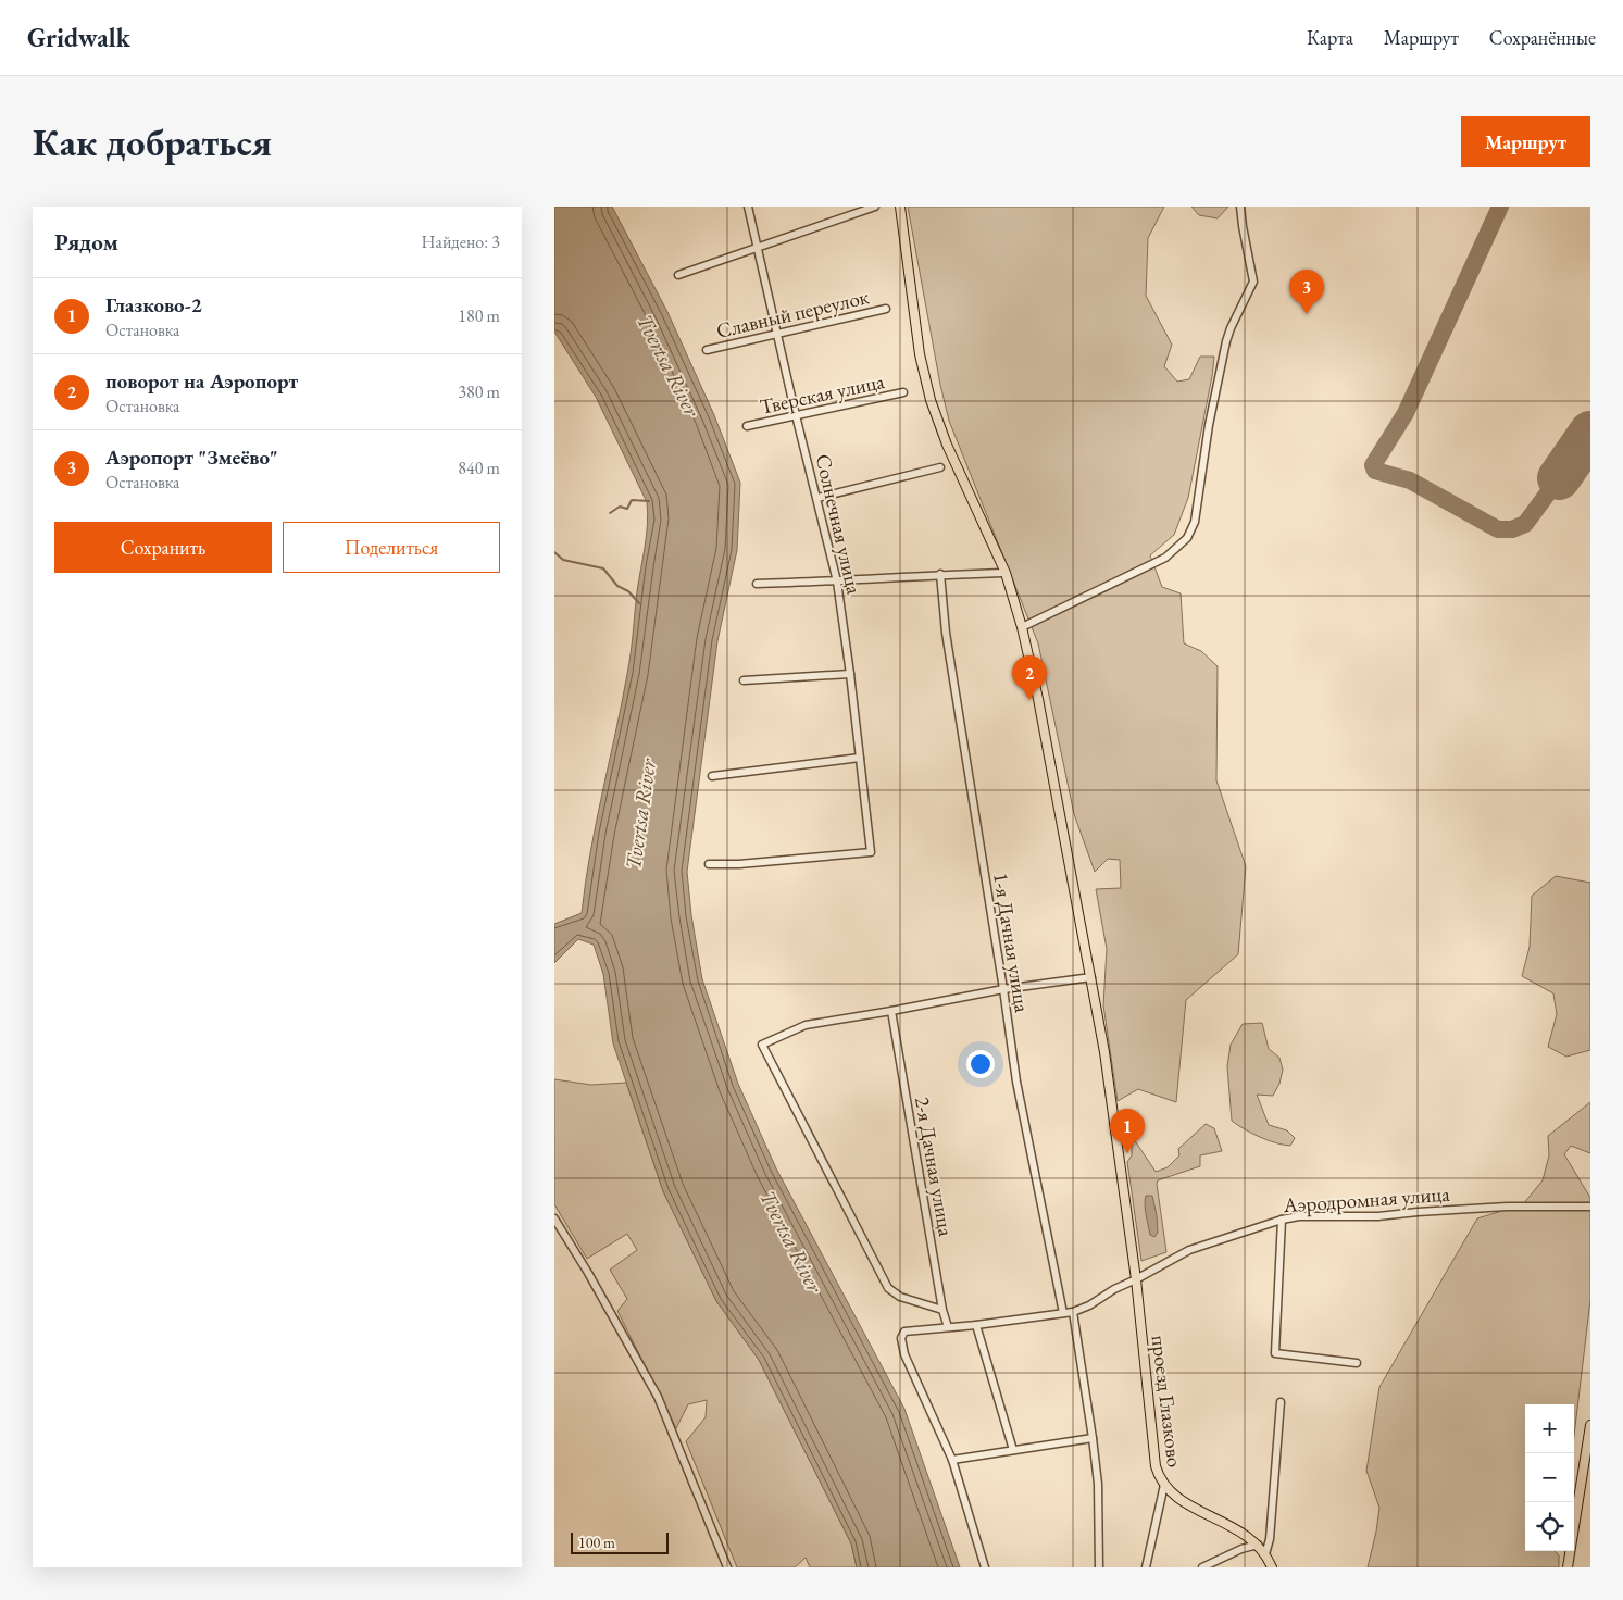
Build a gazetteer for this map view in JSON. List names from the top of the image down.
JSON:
{
  "streets": {
    "main road": ["проезд Глазково"],
    "street": [
      "Славный переулок",
      "Тверская улица",
      "Солнечная улица",
      "1-я Дачная улица",
      "2-я Дачная улица",
      "Аэродромная улица"
    ]
  },
  "crossings": [
    ["Славный переулок", "Солнечная улица"],
    ["Тверская улица", "Солнечная улица"],
    ["1-я Дачная улица", "Аэродромная улица"],
    ["2-я Дачная улица", "Аэродромная улица"],
    ["Аэродромная улица", "проезд Глазково"]
  ],
  "water": ["Tvertsa River"],
  "scale_bar": "100 m",
  "page": {
    "header": "Gridwalk",
    "nav": ["Карта", "Маршрут", "Сохранённые"],
    "buttons": [
      "Маршрут",
      ["Сохранить", "Поделиться"]
    ],
    "title": "Как добраться",
    "heading": ["Рядом", "Найдено: 3"],
    "pins": ["3", "2", "1"],
    "list": [
      {
        "mark": "1",
        "name": "Глазково-2",
        "note": "Остановка",
        "value": "180 m"
      },
      {
        "mark": "2",
        "name": "поворот на Аэропорт",
        "note": "Остановка",
        "value": "380 m"
      },
      {
        "mark": "3",
        "name": "Аэропорт \"Змеёво\"",
        "note": "Остановка",
        "value": "840 m"
      }
    ],
    "map_buttons": ["+", "−"],
    "scale": "100 m"
  }
}
